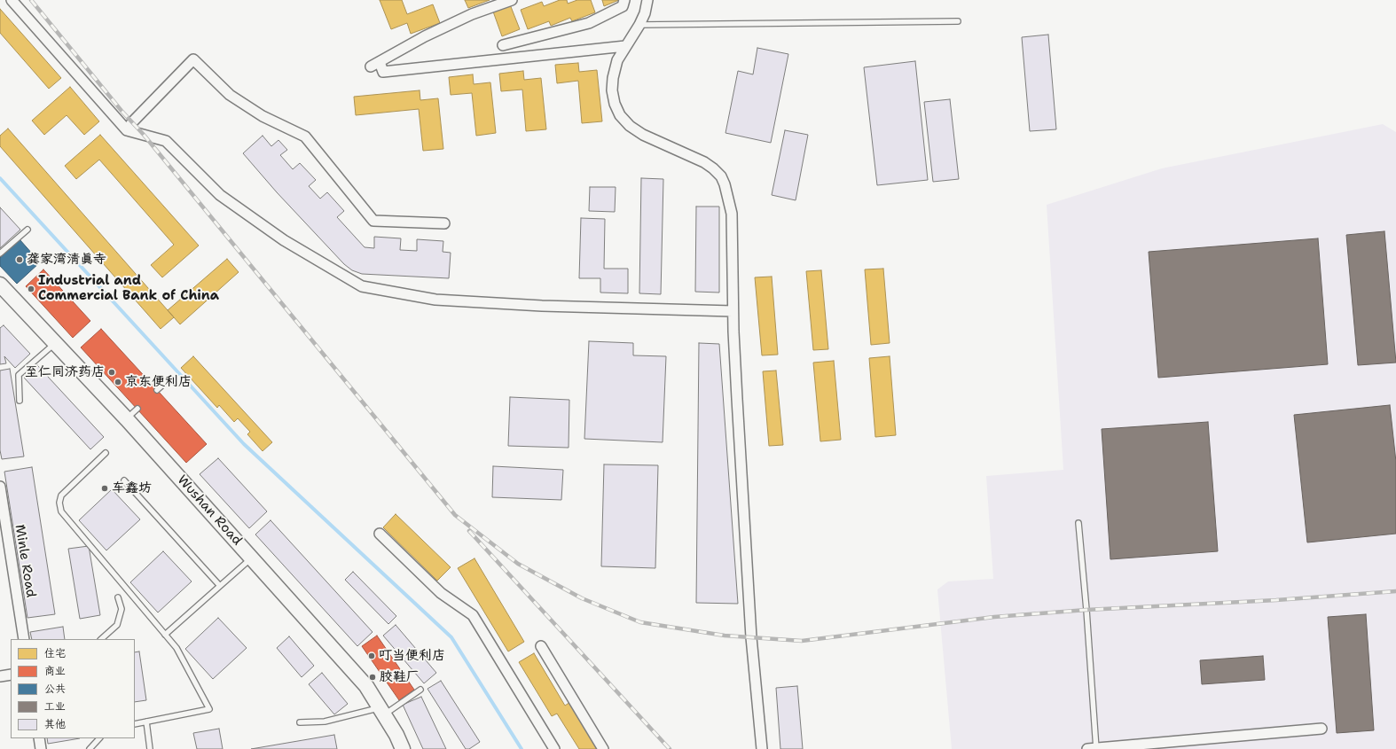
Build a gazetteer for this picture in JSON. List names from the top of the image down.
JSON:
{
  "streets": {
    "main road": ["Wushan Road"],
    "street": ["Minle Road"]
  },
  "places": [
    "龚家湾清真寺",
    "Industrial and Commercial Bank of China",
    "至仁同济药店",
    "京东便利店",
    "车鑫坊",
    "叮当便利店",
    "胶鞋厂"
  ],
  "legend": [
    "住宅",
    "商业",
    "公共",
    "工业",
    "其他"
  ]
}
